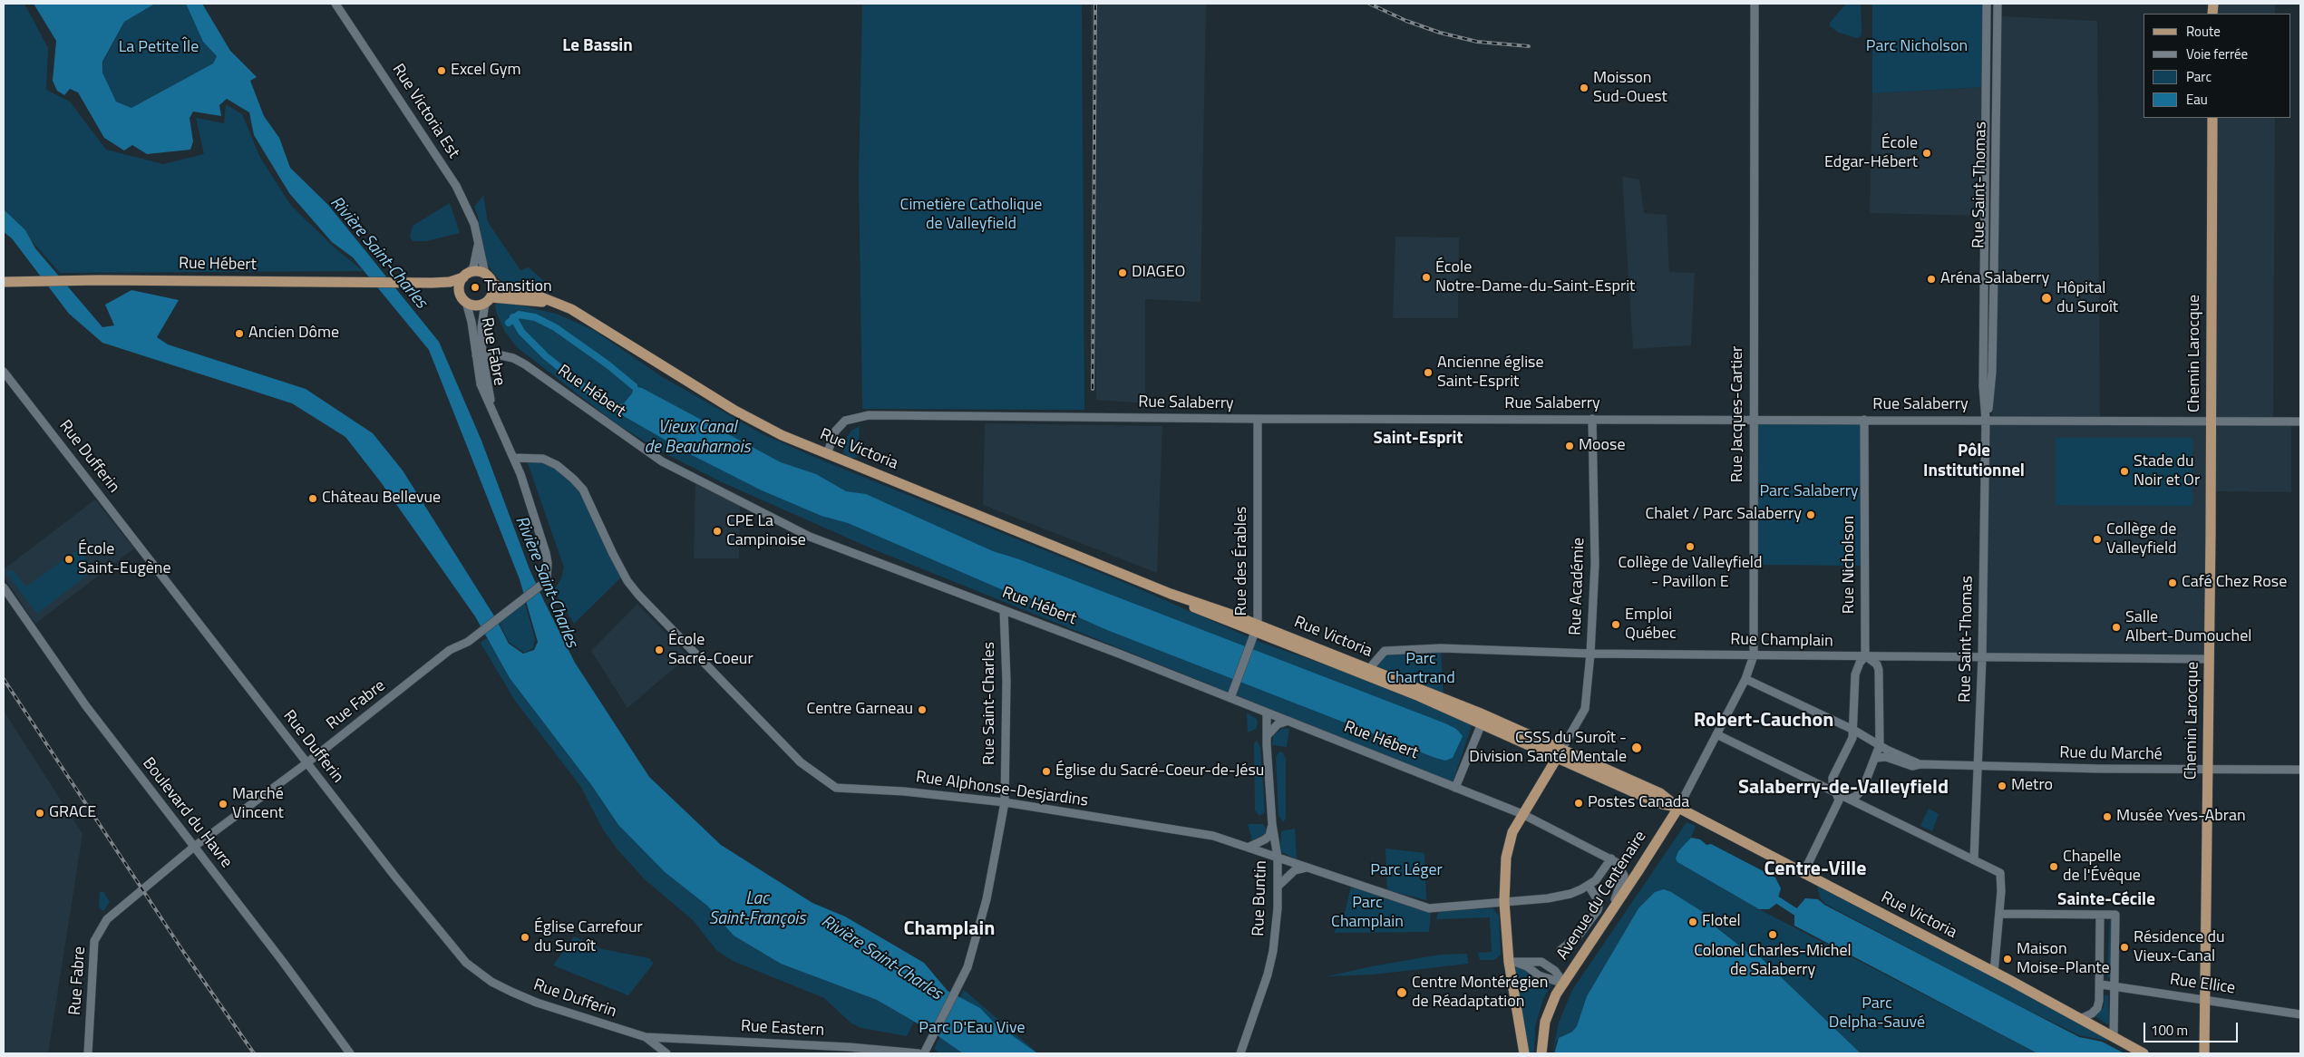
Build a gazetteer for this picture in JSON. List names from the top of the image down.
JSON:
{
  "streets": {
    "main road": [
      "Rue Hébert",
      "Chemin Larocque",
      "Rue Victoria",
      "Avenue du Centenaire"
    ],
    "street": [
      "Rue Victoria Est",
      "Rue Saint-Thomas",
      "Rue Fabre",
      "Rue Salaberry",
      "Rue Jacques-Cartier",
      "Rue Dufferin",
      "Rue des Érables",
      "Rue Nicholson",
      "Rue Académie",
      "Rue Champlain",
      "Rue Saint-Charles",
      "Rue du Marché",
      "Rue Alphonse-Desjardins",
      "Boulevard du Havre",
      "Rue Buntin",
      "Rue Ellice",
      "Rue Eastern"
    ]
  },
  "crossings": [
    ["Rue Victoria Est", "Rue Hébert"],
    ["Rue Victoria Est", "Rue Fabre"],
    ["Rue Victoria Est", "Rue Victoria"],
    ["Rue Saint-Thomas", "Rue Salaberry"],
    ["Rue Saint-Thomas", "Rue Champlain"],
    ["Rue Saint-Thomas", "Rue du Marché"],
    ["Rue Hébert", "Rue Fabre"],
    ["Rue Hébert", "Rue Victoria"],
    ["Rue Hébert", "Rue des Érables"],
    ["Rue Hébert", "Rue Saint-Charles"],
    ["Rue Hébert", "Rue Alphonse-Desjardins"],
    ["Rue Hébert", "Rue Buntin"],
    ["Rue Fabre", "Rue Victoria"],
    ["Rue Fabre", "Rue Dufferin"],
    ["Rue Fabre", "Rue Alphonse-Desjardins"],
    ["Rue Fabre", "Boulevard du Havre"],
    ["Chemin Larocque", "Rue Salaberry"],
    ["Chemin Larocque", "Rue Champlain"],
    ["Chemin Larocque", "Rue du Marché"],
    ["Chemin Larocque", "Rue Ellice"],
    ["Rue Salaberry", "Rue Jacques-Cartier"],
    ["Rue Salaberry", "Rue Victoria"],
    ["Rue Salaberry", "Rue des Érables"],
    ["Rue Salaberry", "Rue Nicholson"],
    ["Rue Salaberry", "Rue Académie"],
    ["Rue Jacques-Cartier", "Rue Victoria"],
    ["Rue Jacques-Cartier", "Rue Champlain"],
    ["Rue Jacques-Cartier", "Rue du Marché"],
    ["Rue Jacques-Cartier", "Avenue du Centenaire"],
    ["Rue Victoria", "Rue des Érables"],
    ["Rue Victoria", "Rue Académie"],
    ["Rue Victoria", "Rue Champlain"],
    ["Rue Victoria", "Avenue du Centenaire"],
    ["Rue Dufferin", "Rue Eastern"],
    ["Rue Nicholson", "Rue Champlain"],
    ["Rue Nicholson", "Rue du Marché"],
    ["Rue Académie", "Rue Champlain"],
    ["Rue Saint-Charles", "Rue Alphonse-Desjardins"],
    ["Rue Alphonse-Desjardins", "Rue Buntin"]
  ],
  "districts": [
    "Le Bassin",
    "Saint-Esprit",
    "Pôle Institutionnel",
    "Robert-Cauchon",
    "Salaberry-de-Valleyfield",
    "Centre-Ville",
    "Sainte-Cécile",
    "Champlain"
  ],
  "water": ["Rivière Saint-Charles", "Vieux Canal de Beauharnois", "Lac Saint-François"],
  "parks": [
    "Parc Nicholson",
    "La Petite Île",
    "Cimetière Catholique de Valleyfield",
    "Parc Salaberry",
    "Parc Chartrand",
    "Parc Léger",
    "Parc Champlain",
    "Parc Delpha-Sauvé",
    "Parc D'Eau Vive"
  ],
  "places": [
    "Excel Gym",
    "Moisson Sud-Ouest",
    "École Edgar-Hébert",
    "DIAGEO",
    "École Notre-Dame-du-Saint-Esprit",
    "Aréna Salaberry",
    "Transition",
    "Hôpital du Suroît",
    "Ancien Dôme",
    "Ancienne église Saint-Esprit",
    "Moose",
    "Stade du Noir et Or",
    "Château Bellevue",
    "Chalet / Parc Salaberry",
    "CPE La Campinoise",
    "Collège de Valleyfield",
    "Collège de Valleyfield - Pavillon E",
    "École Saint-Eugène",
    "Café Chez Rose",
    "Emploi Québec",
    "Salle Albert-Dumouchel",
    "École Sacré-Coeur",
    "Centre Garneau",
    "CSSS du Suroît - Division Santé Mentale",
    "Église du Sacré-Coeur-de-Jésu",
    "Metro",
    "Postes Canada",
    "Marché Vincent",
    "GRACE",
    "Musée Yves-Abran",
    "Chapelle de l'Évêque",
    "Flotel",
    "Colonel Charles-Michel de Salaberry",
    "Église Carrefour du Suroît",
    "Résidence du Vieux-Canal",
    "Maison Moise-Plante",
    "Centre Montérégien de Réadaptation"
  ],
  "legend": [
    "Route",
    "Voie ferrée",
    "Parc",
    "Eau"
  ],
  "scale_bar": "100 m"
}
